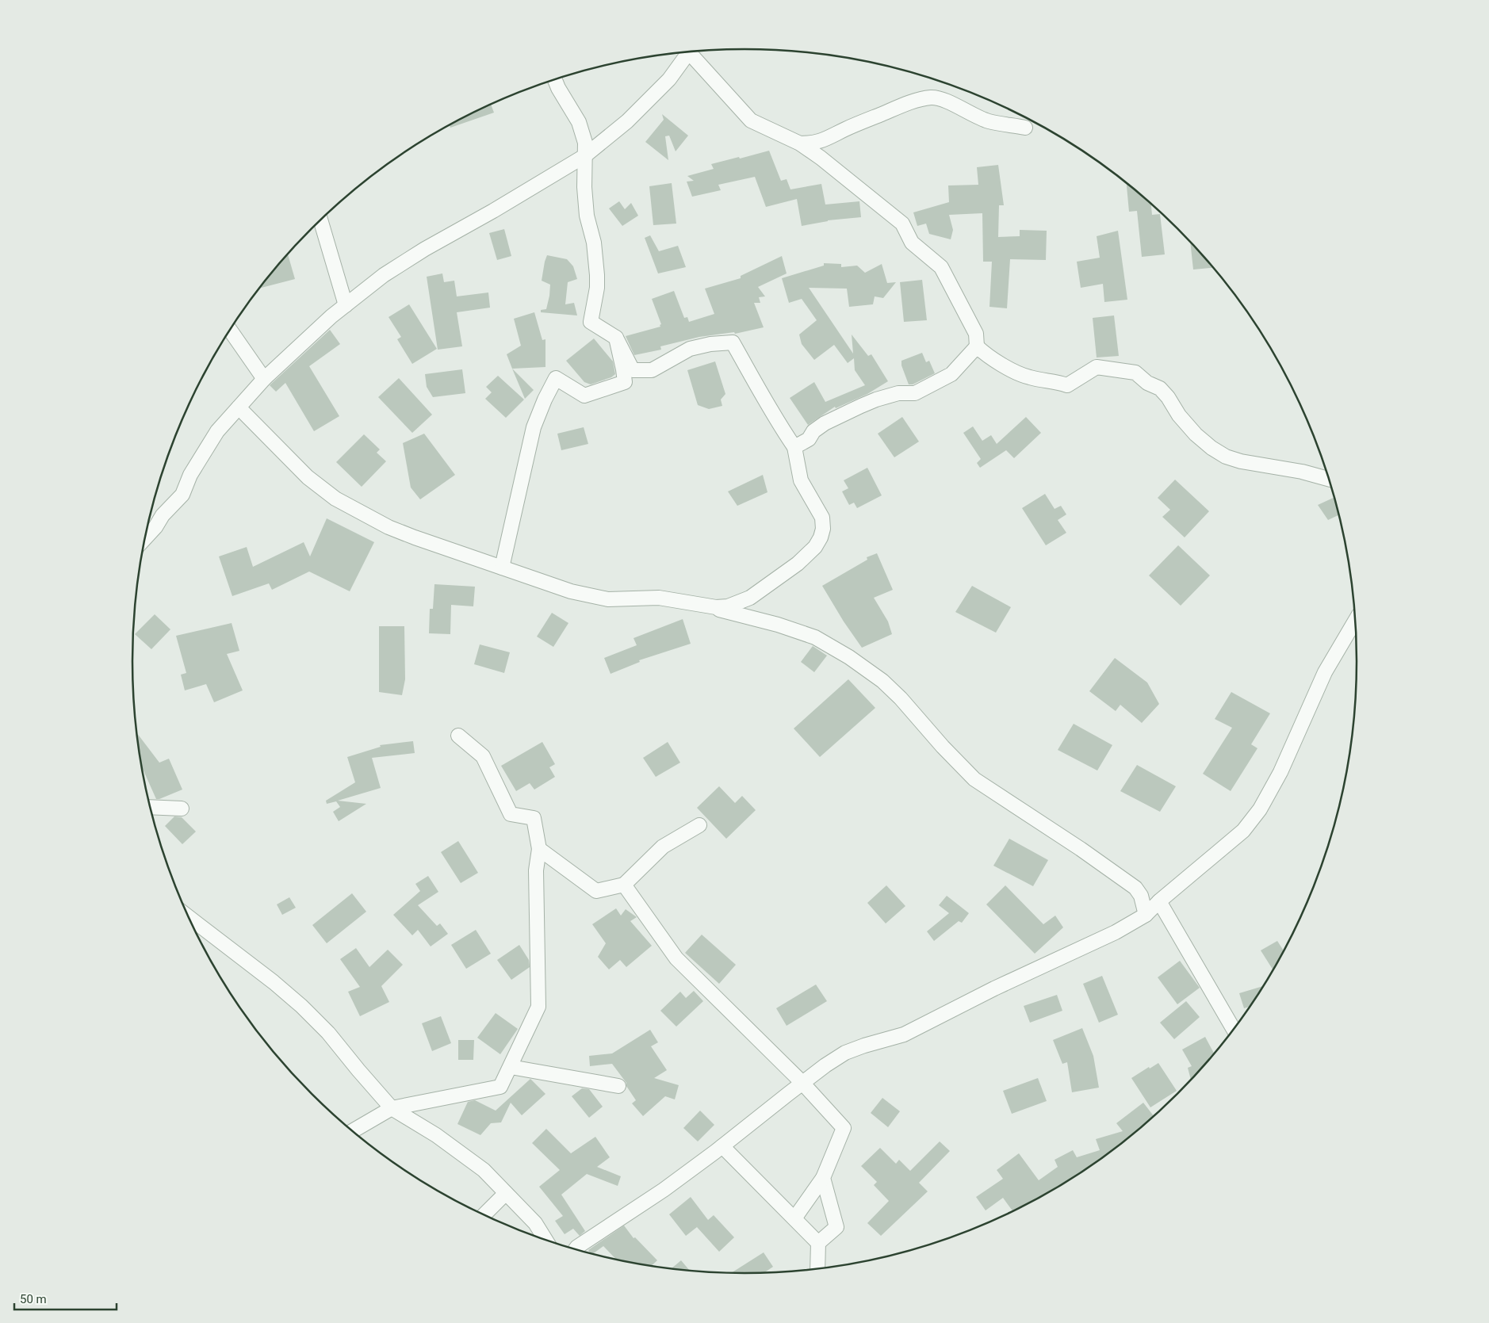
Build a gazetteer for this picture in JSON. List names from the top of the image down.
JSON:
{
  "scale_bar": "50 m"
}
